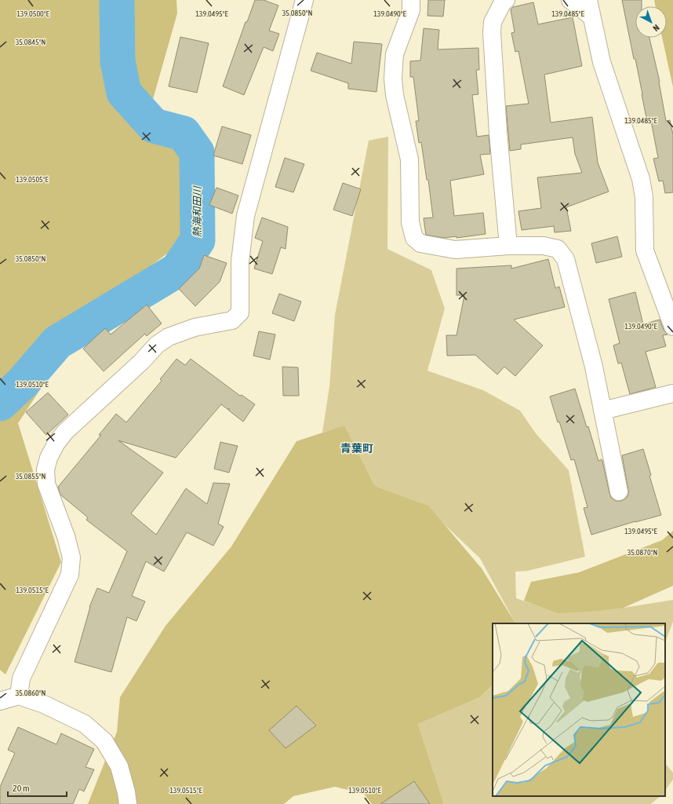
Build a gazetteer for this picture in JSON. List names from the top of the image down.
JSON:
{
  "districts": ["青葉町"],
  "water": ["熱海和田川"],
  "scale_bar": "20 m",
  "north": "bottom right",
  "coordinates": [
    "35.0850°N",
    "139.0500°E",
    "139.0495°E",
    "139.0490°E",
    "139.0485°E",
    "35.0845°N",
    "139.0505°E",
    "139.0510°E",
    "35.0855°N",
    "35.0870°N",
    "139.0515°E",
    "35.0860°N"
  ]
}
